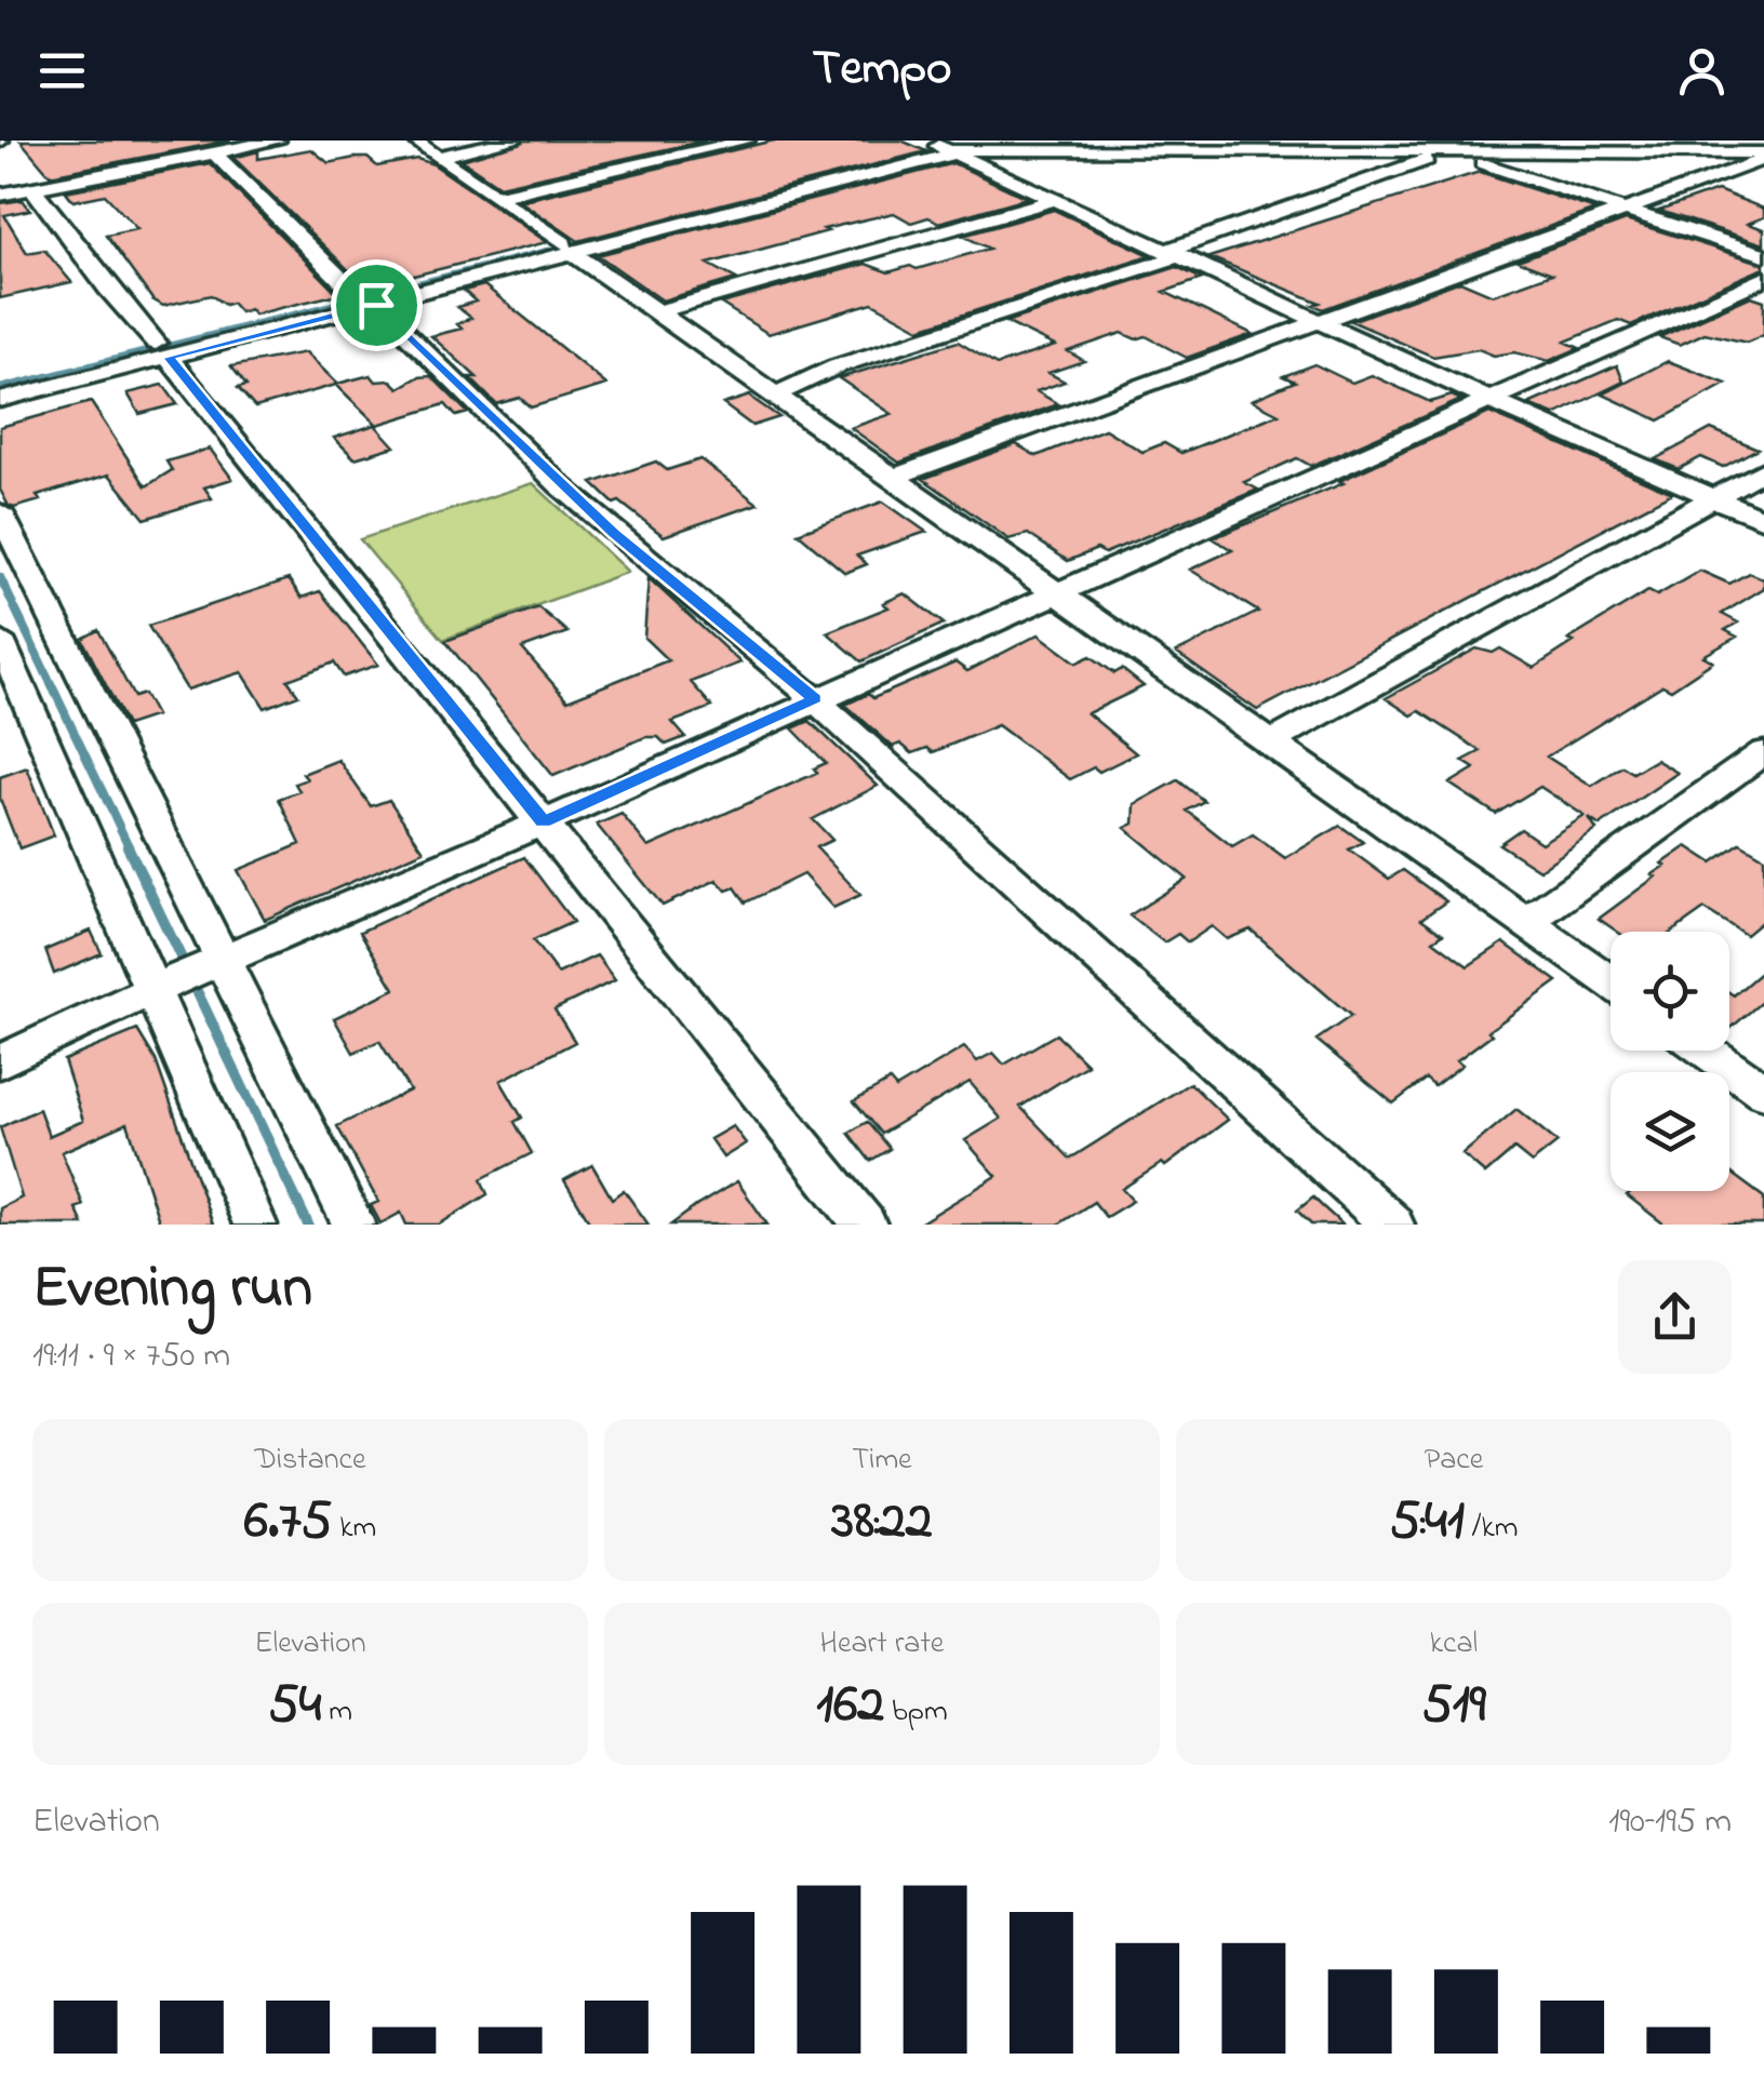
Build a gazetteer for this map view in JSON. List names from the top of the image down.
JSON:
{
  "page": {
    "header": "Tempo",
    "heading": ["Evening run", "19:11 · 9 × 750 m"],
    "stats": [
      ["Distance", "6.75 km"],
      ["Time", "38:22"],
      ["Pace", "5:41 /km"],
      ["Elevation", "54 m"],
      ["Heart rate", "162 bpm"],
      ["kcal", "519"]
    ],
    "chart": ["Elevation", "190–195 m"]
  }
}
